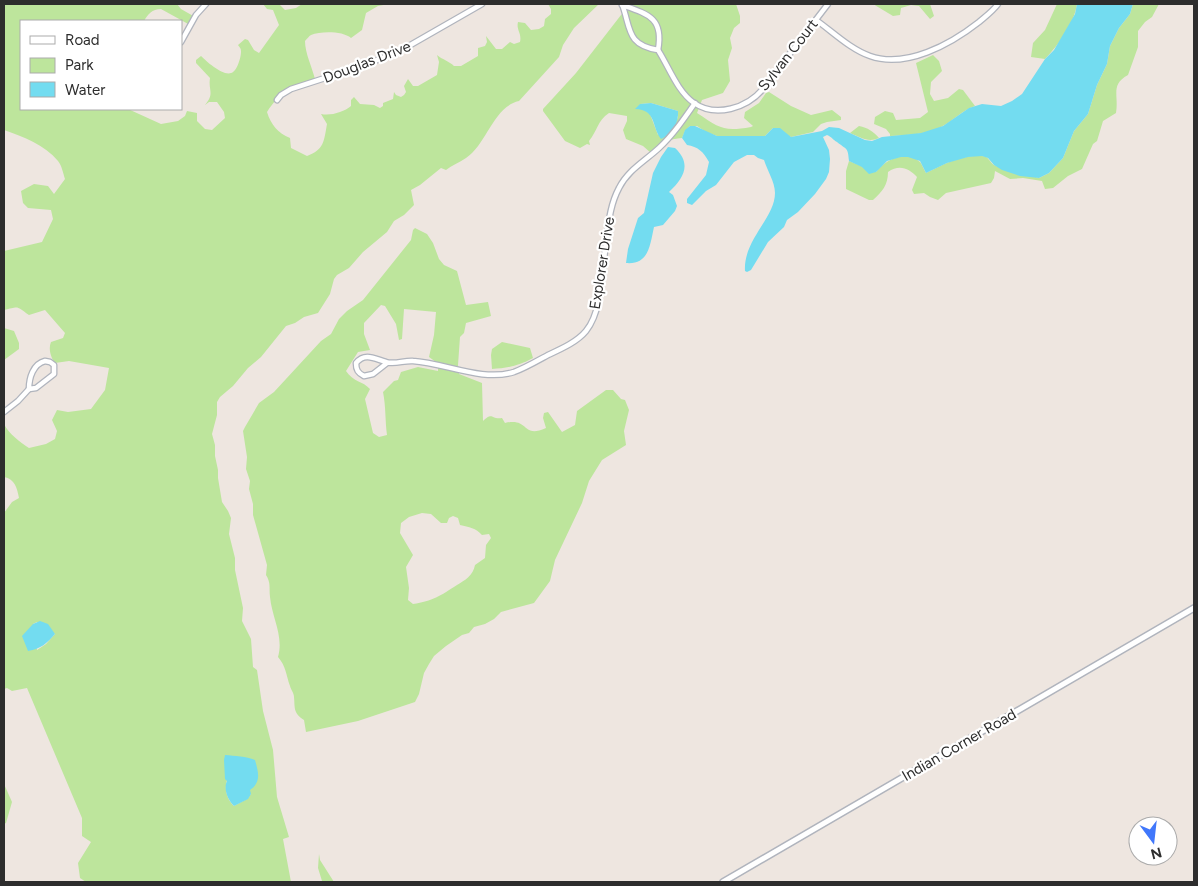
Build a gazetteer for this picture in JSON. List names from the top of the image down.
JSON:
{
  "streets": {
    "street": [
      "Sylvan Court",
      "Douglas Drive",
      "Explorer Drive",
      "Indian Corner Road"
    ]
  },
  "crossings": [
    ["Sylvan Court", "Explorer Drive"]
  ],
  "legend": ["Road", "Park", "Water"],
  "north": "bottom"
}
